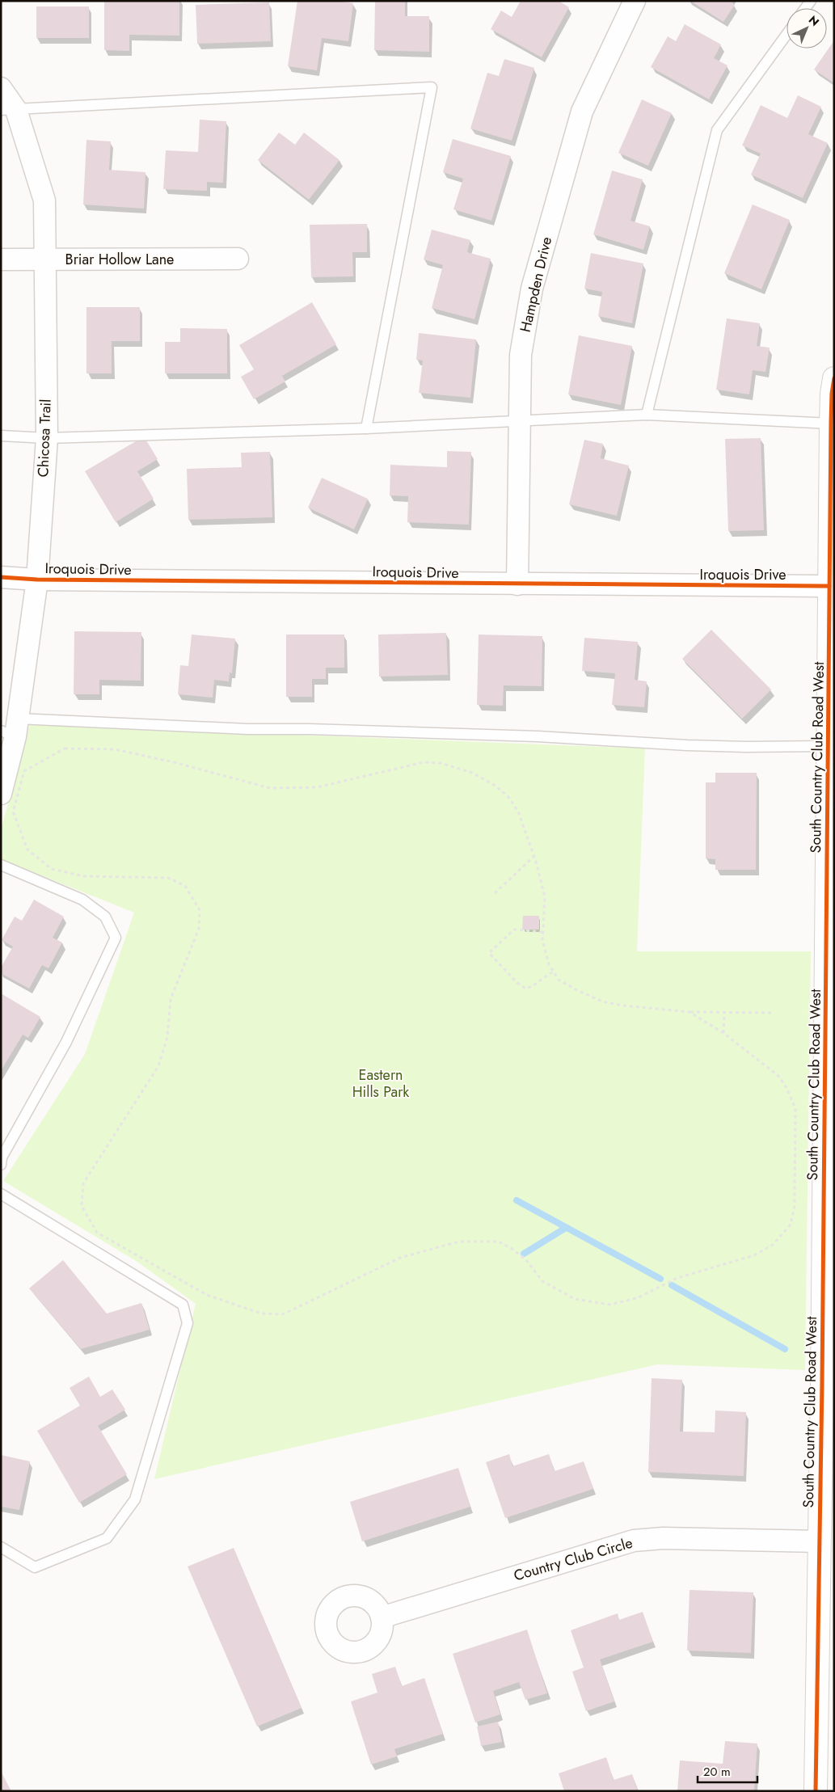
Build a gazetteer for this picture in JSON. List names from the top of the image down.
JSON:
{
  "streets": {
    "street": [
      "Briar Hollow Lane",
      "Hampden Drive",
      "Chicosa Trail",
      "Iroquois Drive",
      "South Country Club Road West",
      "Country Club Circle"
    ]
  },
  "crossings": [
    ["Briar Hollow Lane", "Chicosa Trail"],
    ["Hampden Drive", "Iroquois Drive"],
    ["Chicosa Trail", "Iroquois Drive"],
    ["Iroquois Drive", "South Country Club Road West"],
    ["South Country Club Road West", "Country Club Circle"]
  ],
  "parks": ["Eastern Hills Park"],
  "scale_bar": "20 m",
  "north": "top right"
}
